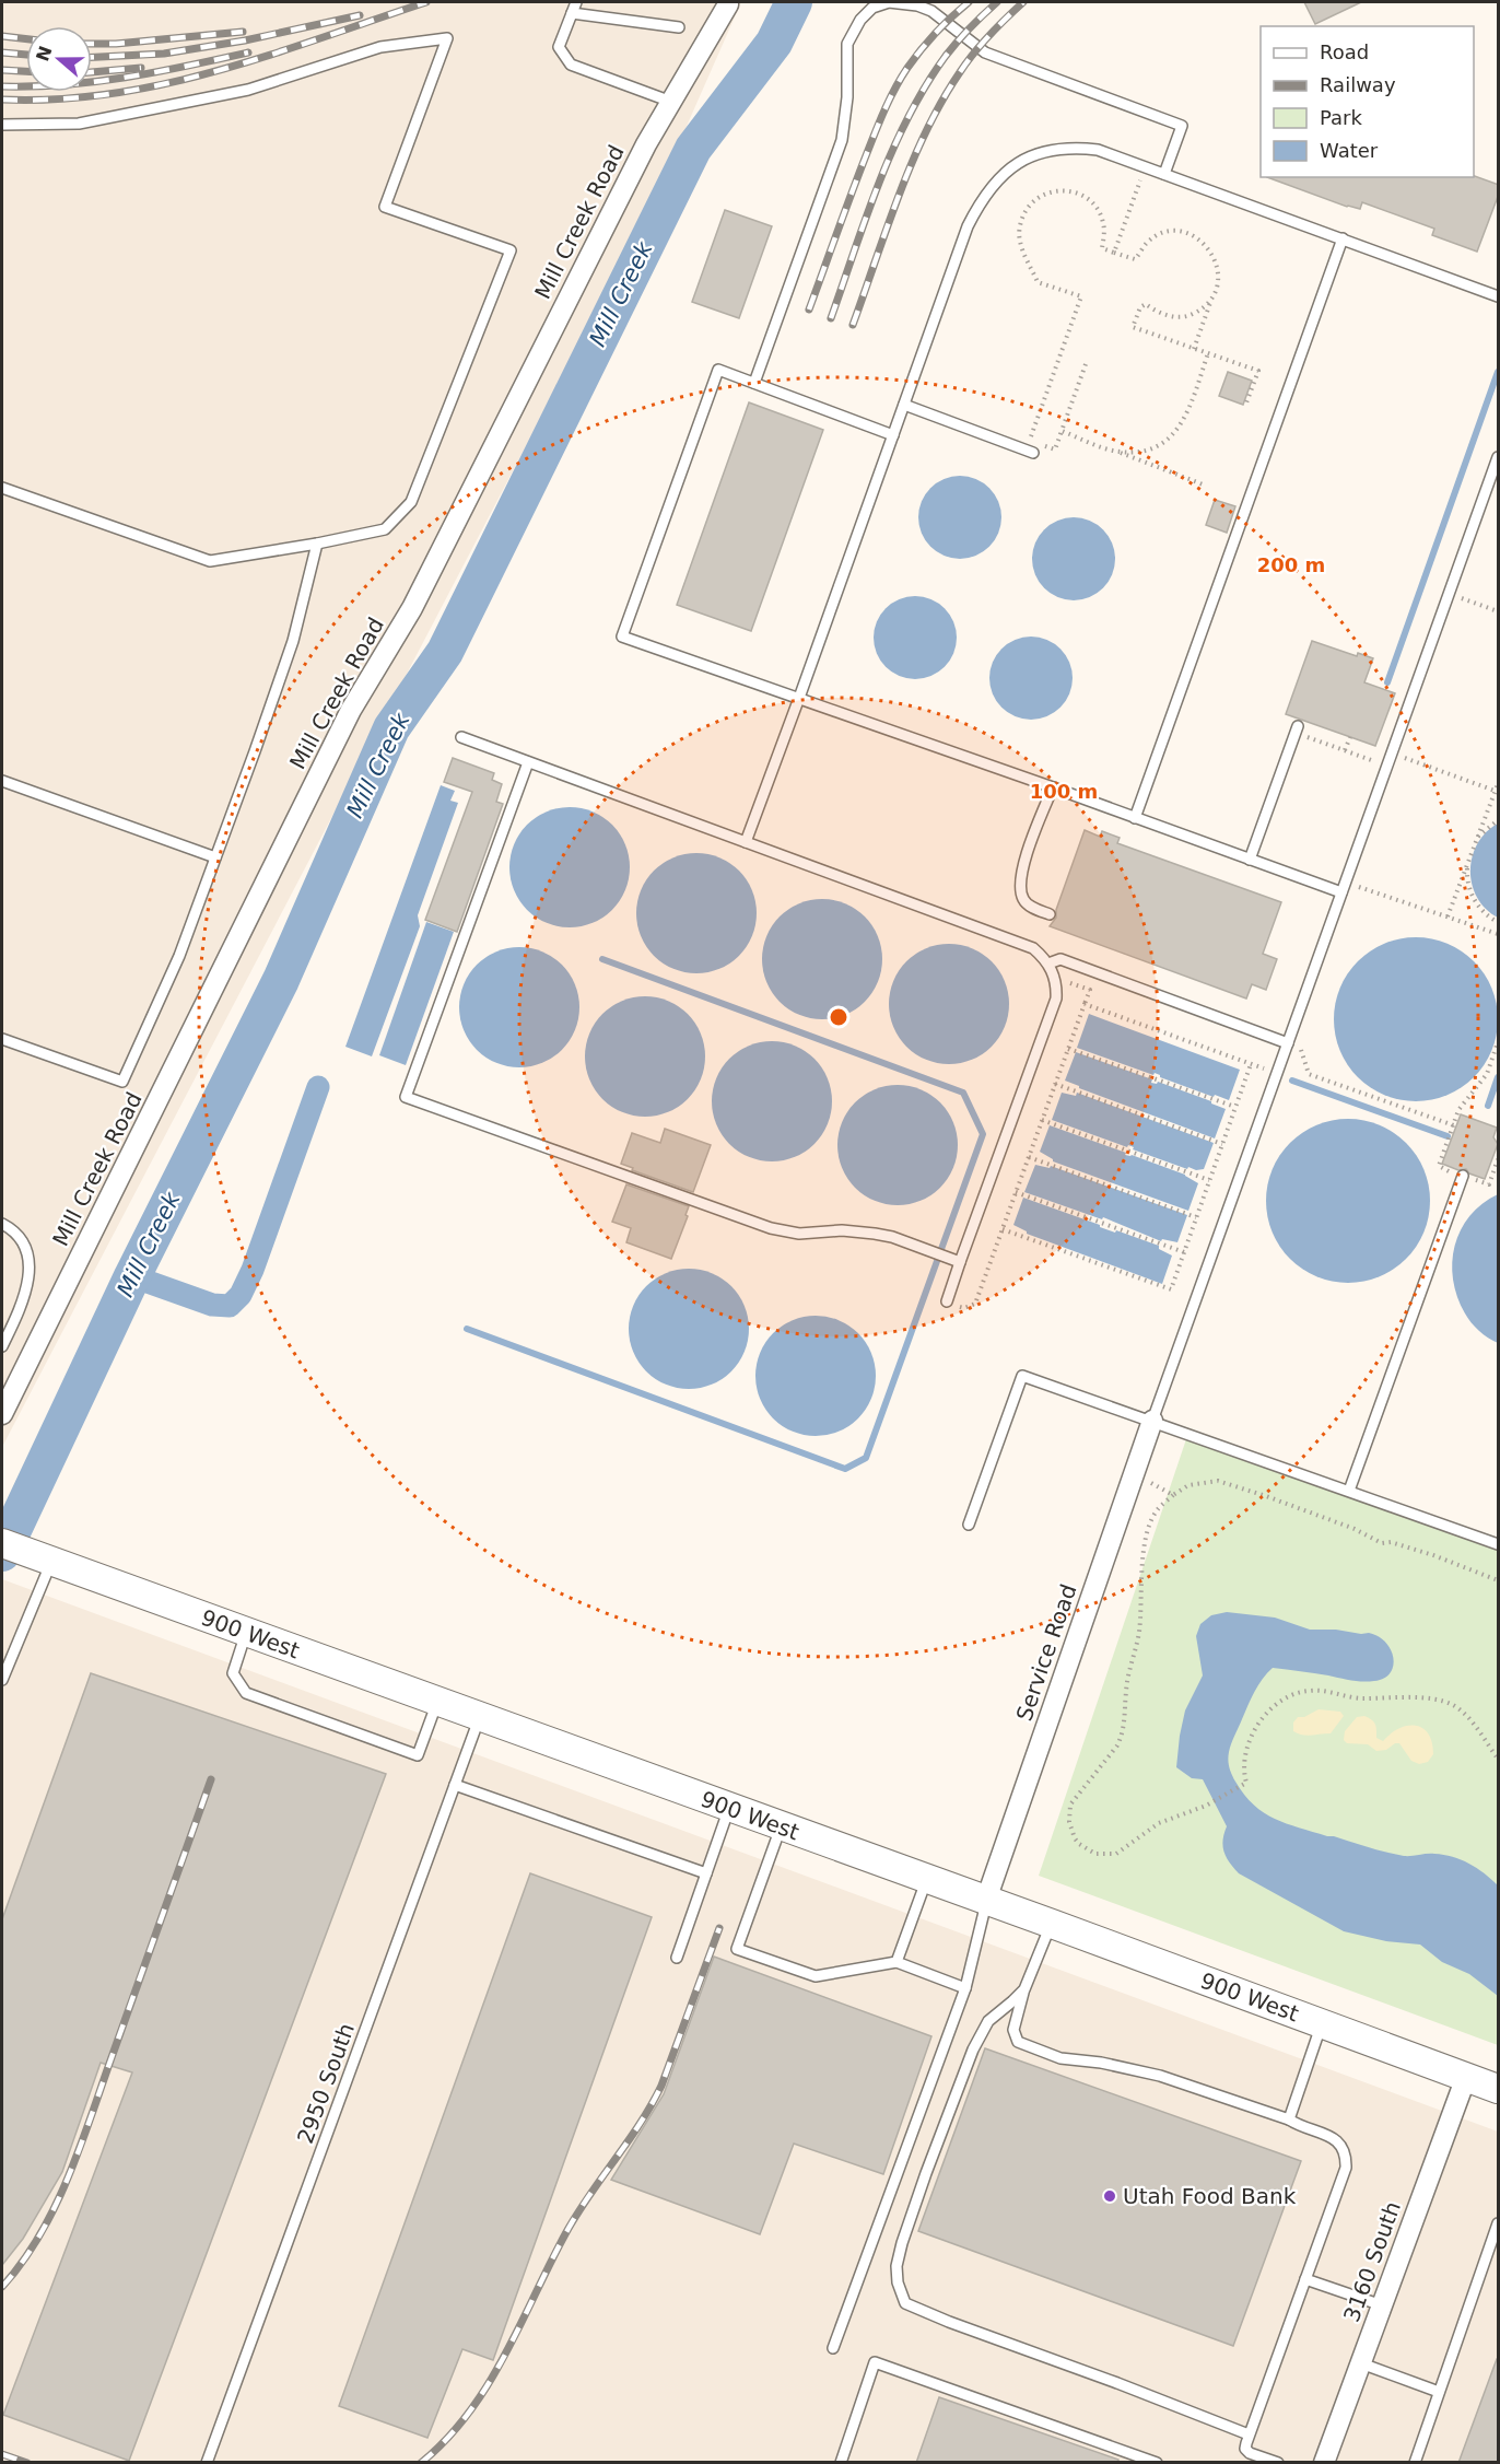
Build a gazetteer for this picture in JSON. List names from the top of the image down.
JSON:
{
  "streets": {
    "main road": ["900 West"],
    "street": ["Mill Creek Road", "Service Road", "3160 South"],
    "lane": ["2950 South"]
  },
  "crossings": [
    ["900 West", "Service Road"],
    ["900 West", "2950 South"],
    ["900 West", "3160 South"]
  ],
  "water": ["Mill Creek"],
  "places": ["Utah Food Bank"],
  "legend": [
    "Road",
    "Railway",
    "Park",
    "Water"
  ],
  "north": "left",
  "rings": ["200 m", "100 m"]
}
